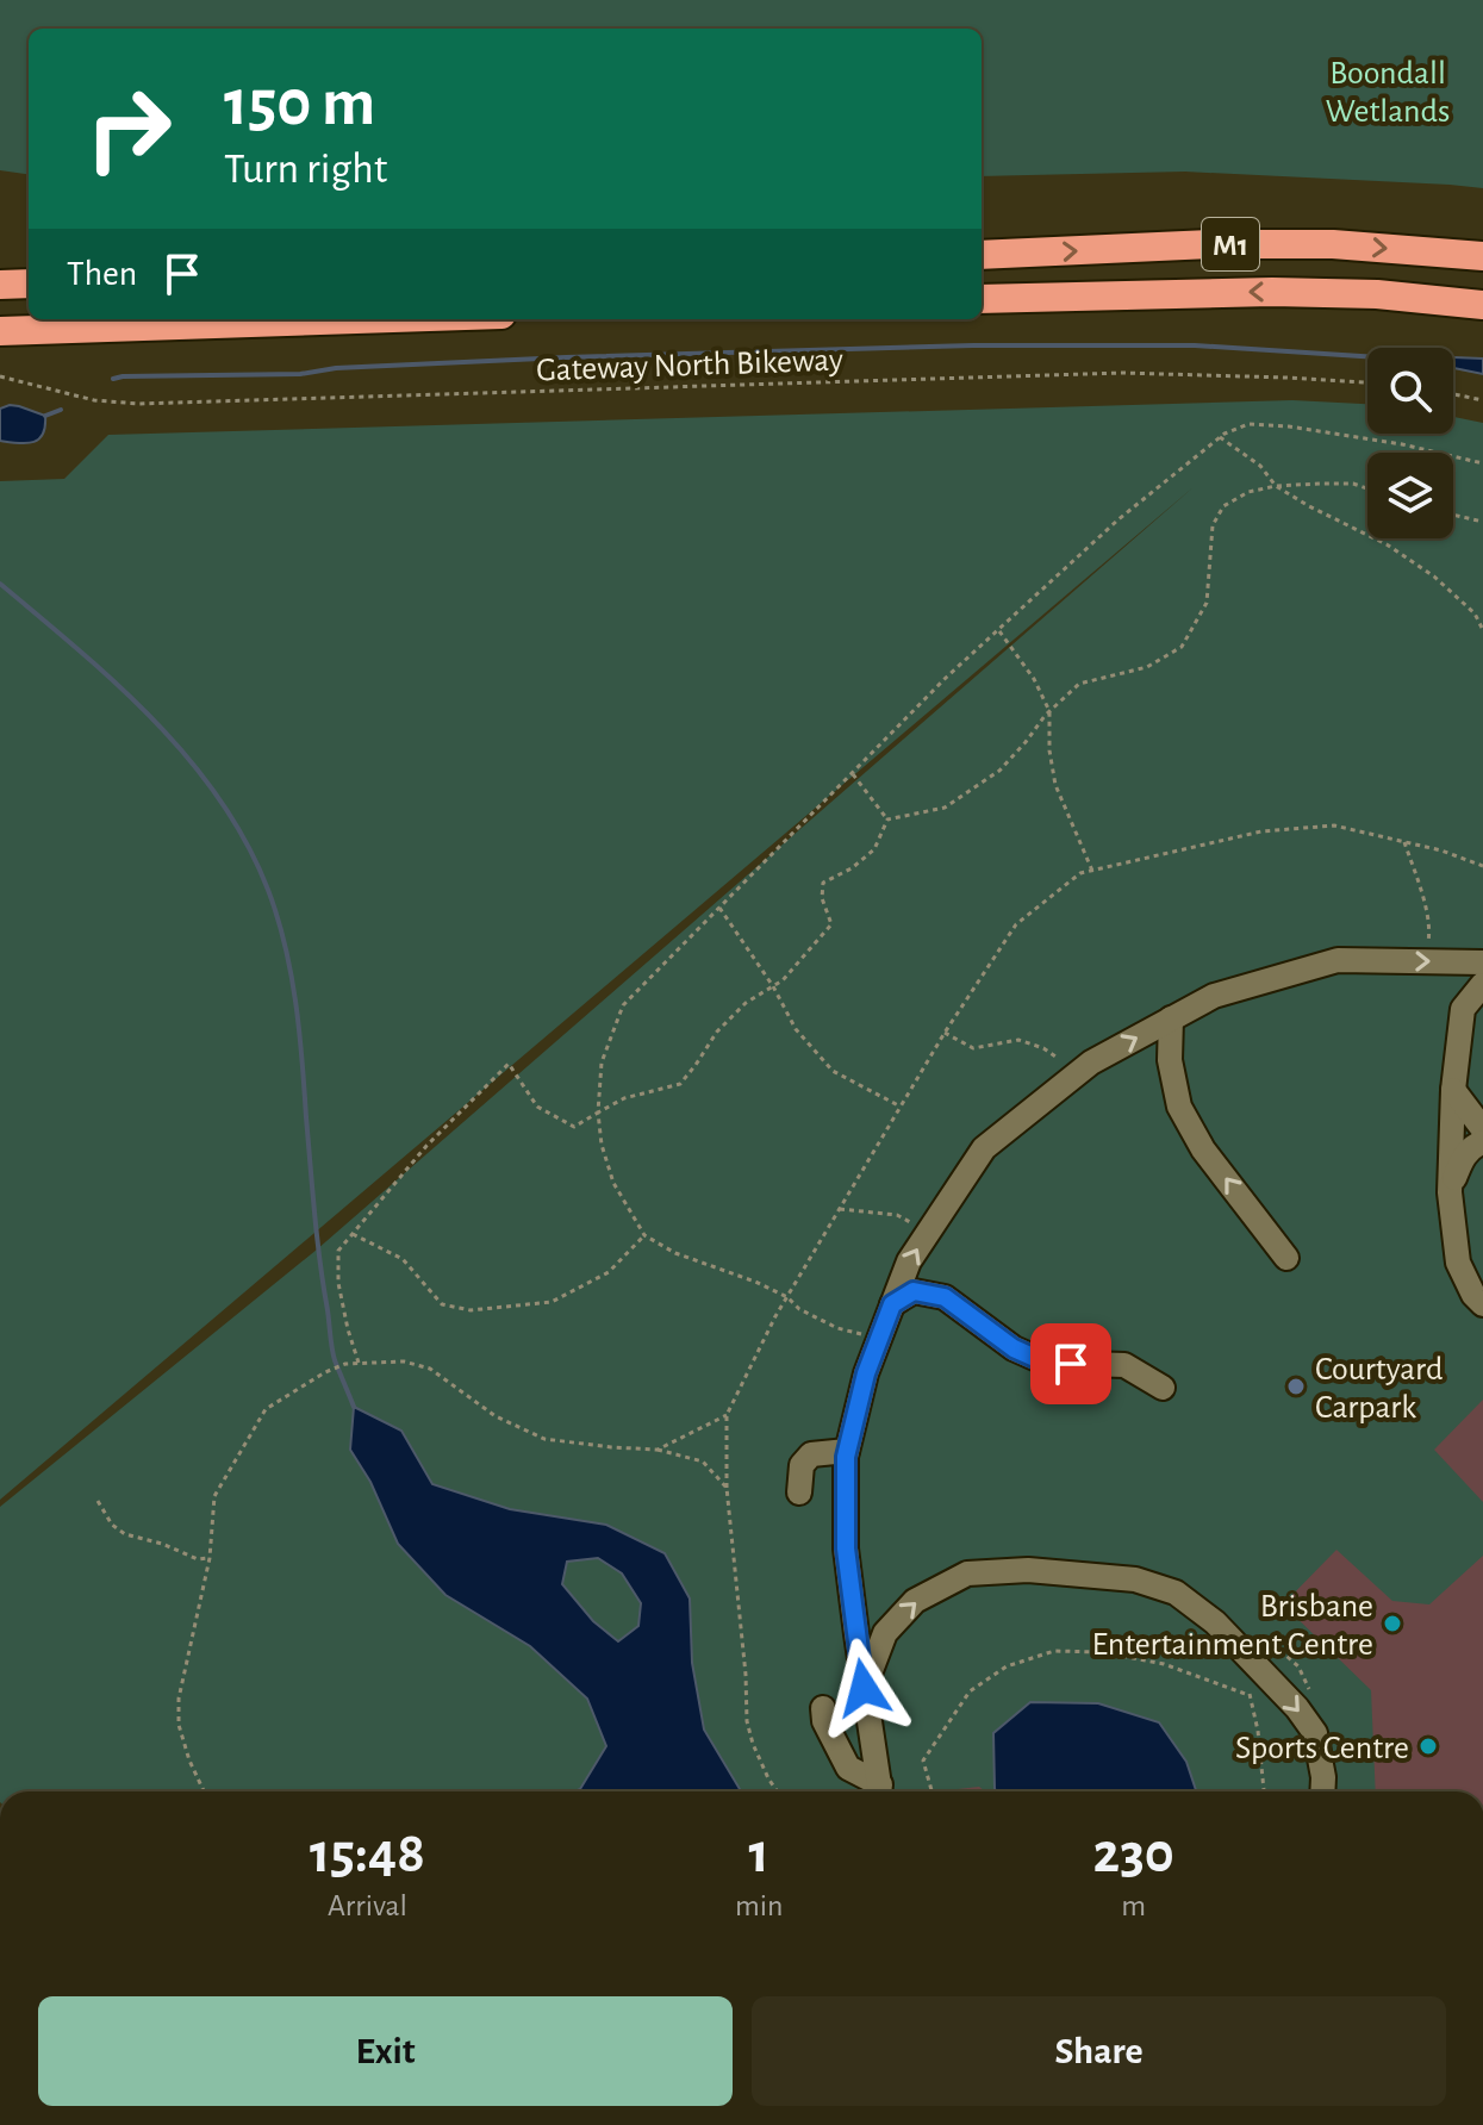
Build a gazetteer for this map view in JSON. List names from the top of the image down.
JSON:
{
  "streets": {
    "highway": ["M1"],
    "path": ["Gateway North Bikeway"]
  },
  "parks": ["Boondall Wetlands"],
  "places": ["Courtyard Carpark", "Brisbane Entertainment Centre", "Sports Centre"],
  "page": {
    "turn": ["150 m", "Turn right"],
    "then": "Then",
    "eta": [
      "15:48",
      "Arrival",
      "1",
      "min",
      "230",
      "m"
    ],
    "buttons": ["Exit", "Share"]
  }
}
